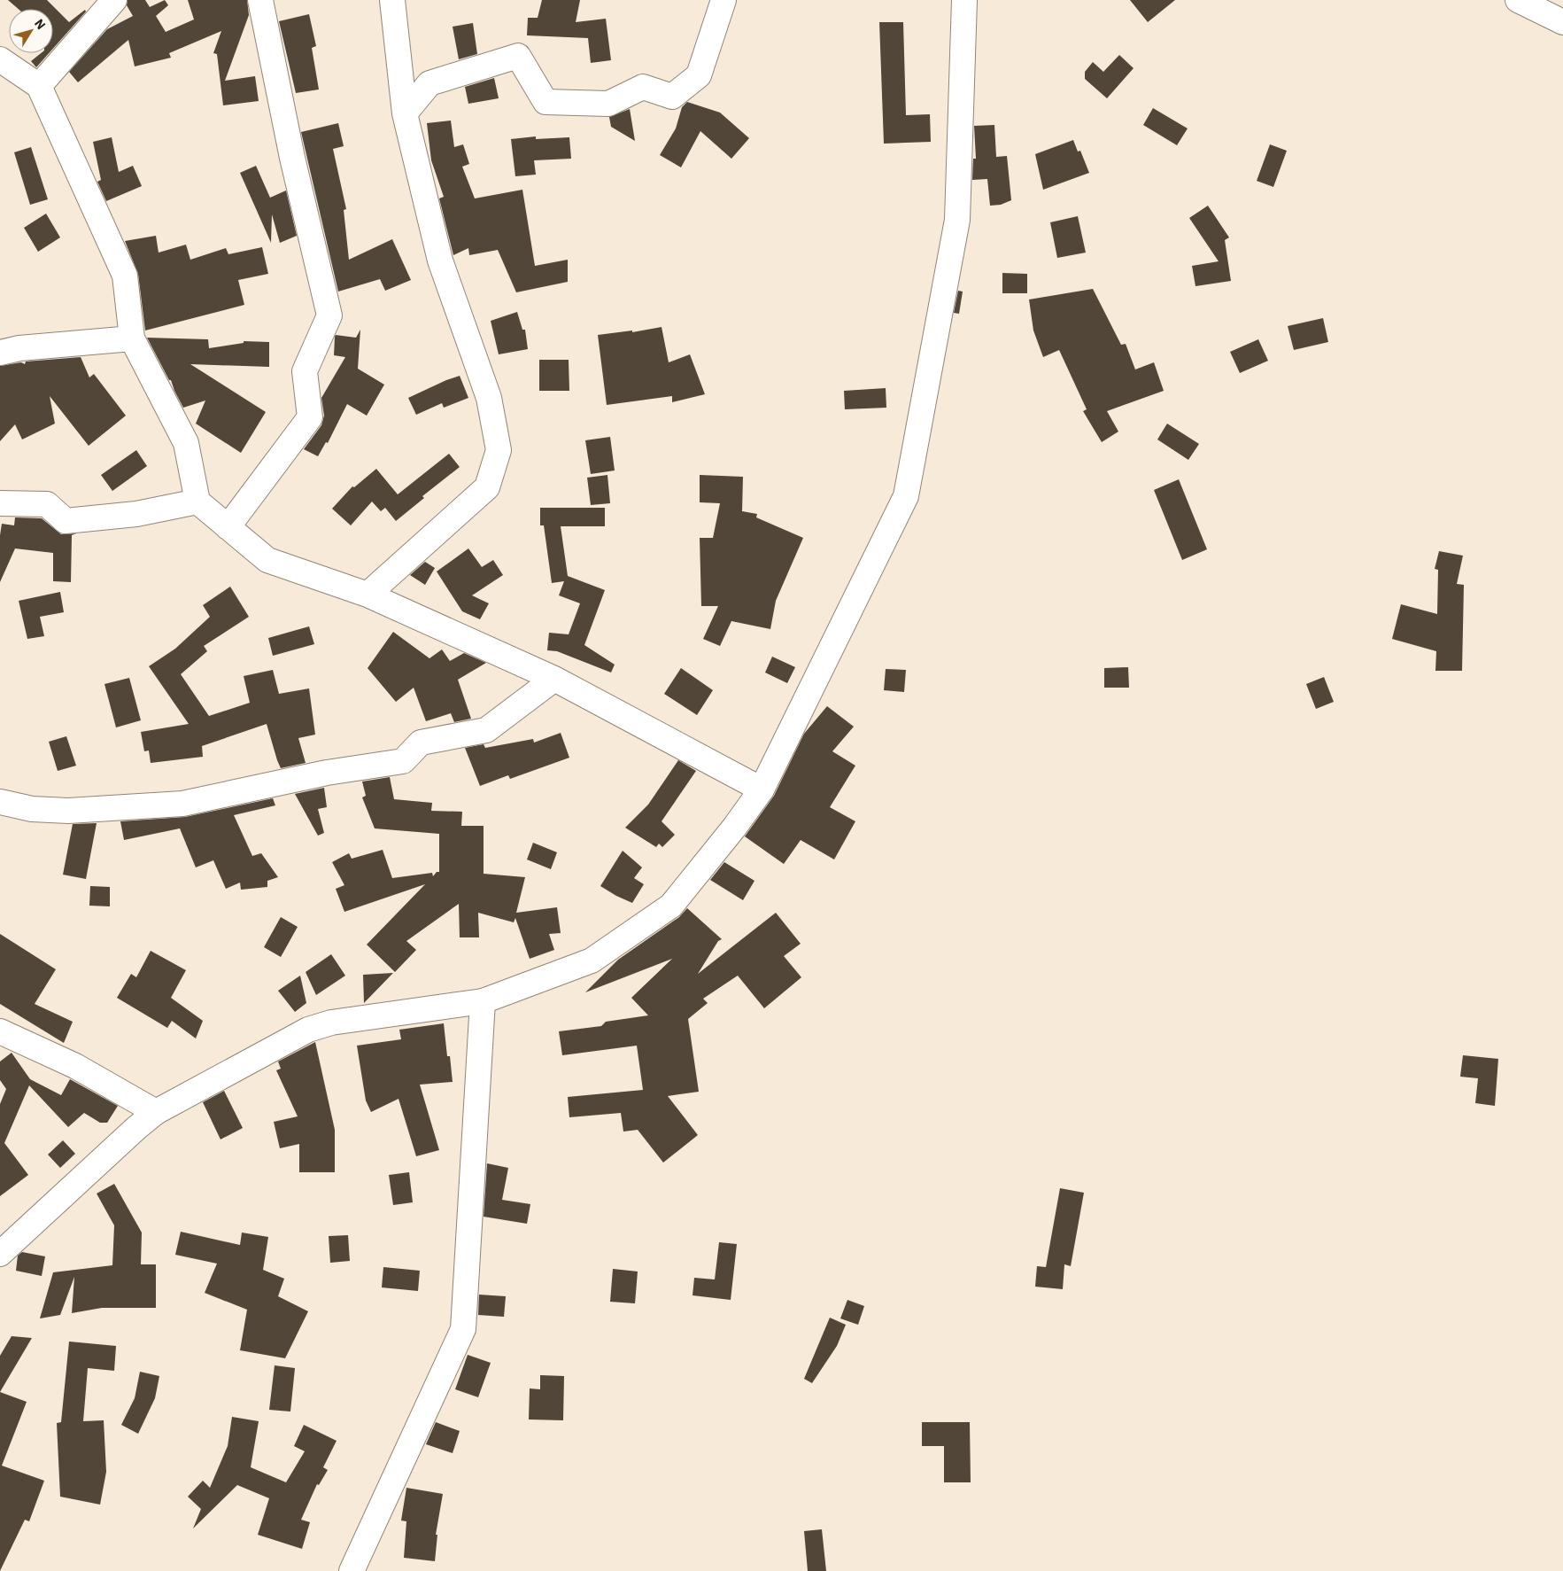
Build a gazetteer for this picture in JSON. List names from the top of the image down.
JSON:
{
  "north": "top right"
}
